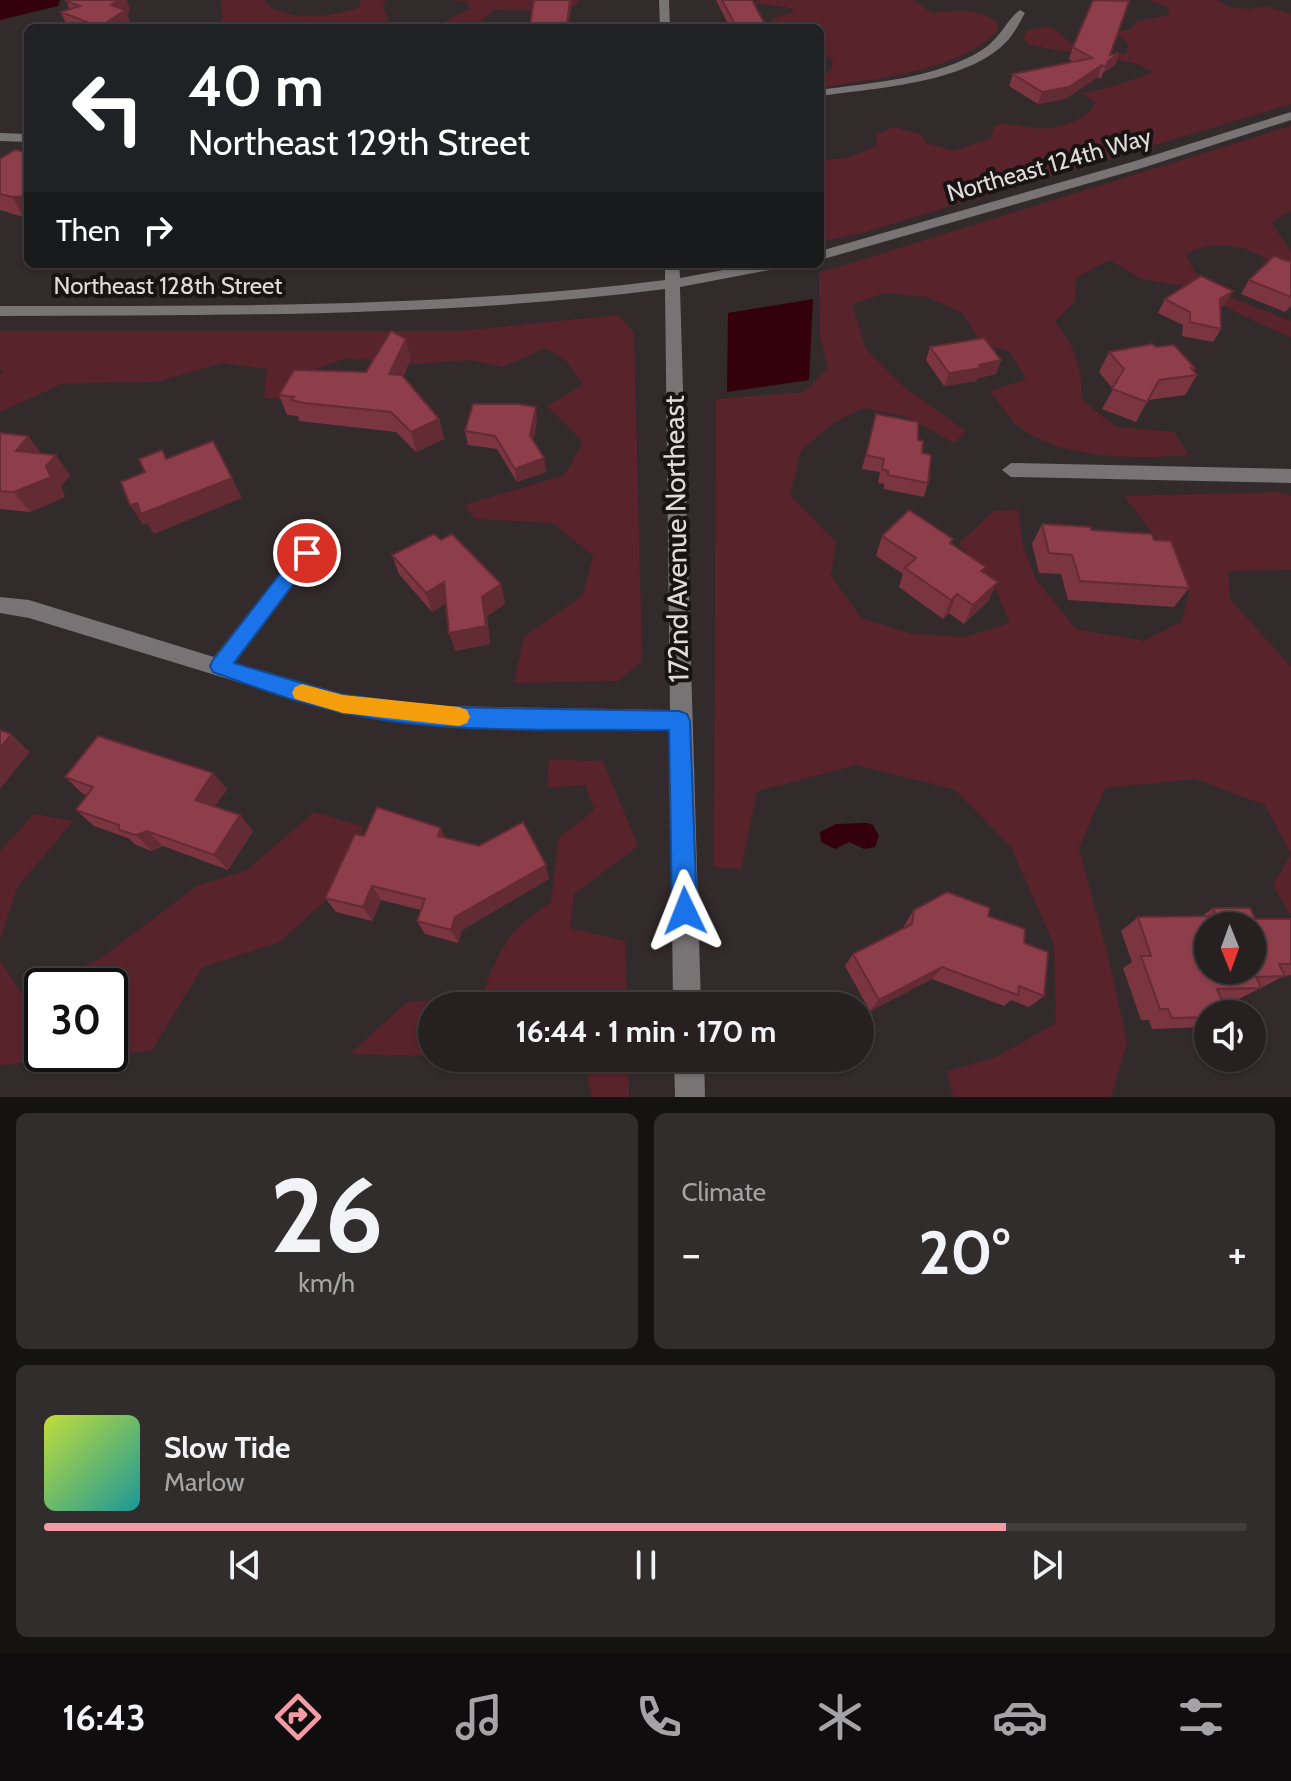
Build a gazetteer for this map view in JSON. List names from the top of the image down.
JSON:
{
  "streets": {
    "street": ["Northeast 124th Way", "Northeast 128th Street", "172nd Avenue Northeast"]
  },
  "crossings": [
    ["Northeast 128th Street", "172nd Avenue Northeast"]
  ],
  "north": "bottom",
  "page": {
    "turn": ["40 m", "Northeast 129th Street"],
    "then": "Then",
    "limit": "30",
    "trip": "16:44 · 1 min · 170 m",
    "tile": [
      ["26", "km/h"],
      "Climate"
    ],
    "heat": ["−", "20°", "+"],
    "song": ["Slow Tide", "Marlow"],
    "tabs": "16:43"
  }
}
